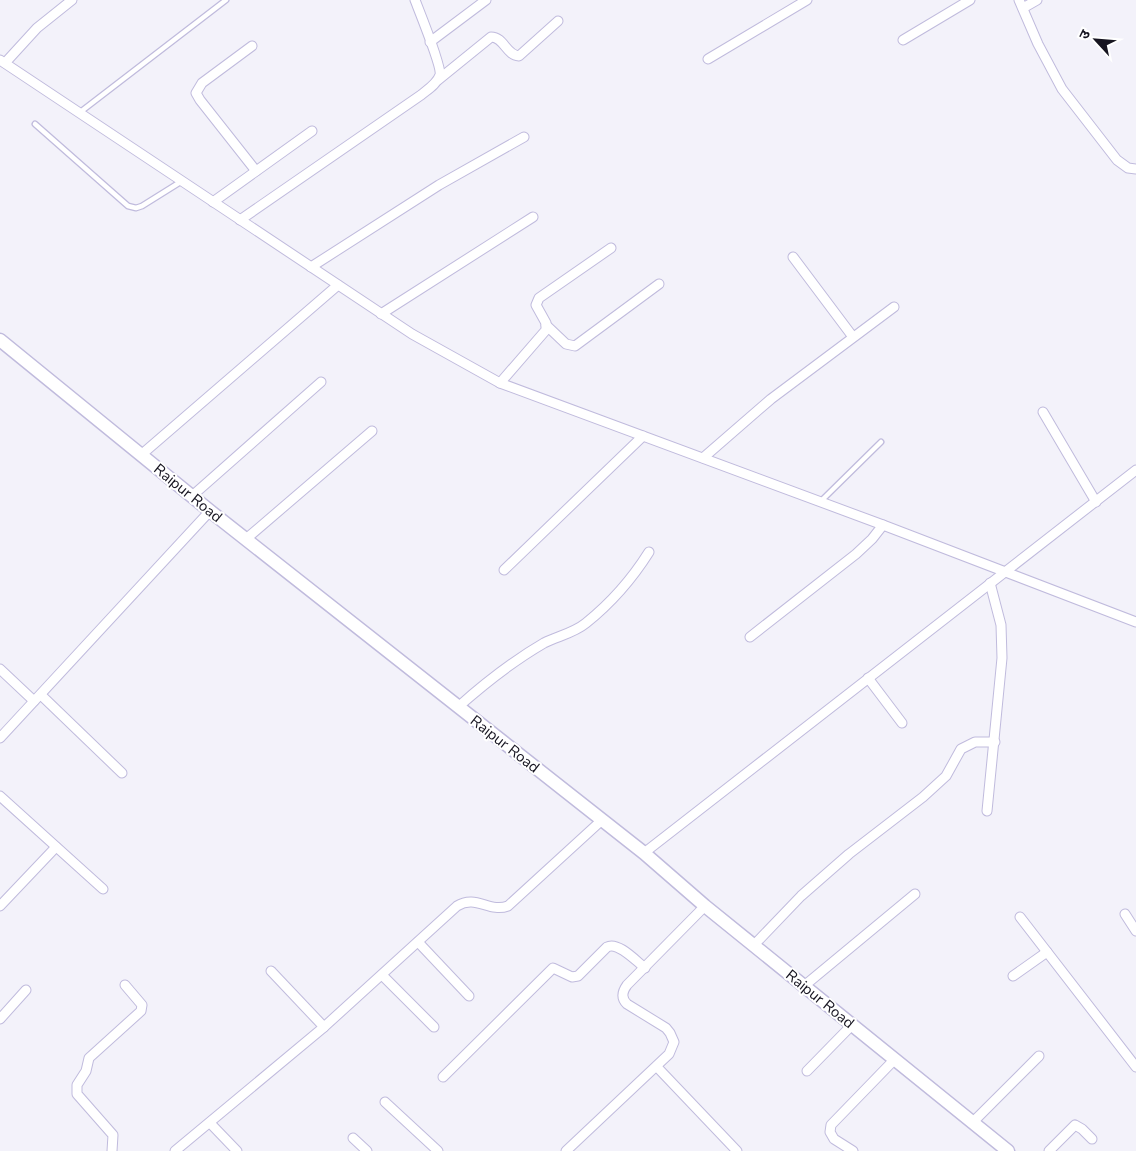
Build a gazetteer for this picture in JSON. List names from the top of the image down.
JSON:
{
  "streets": {
    "main road": ["Raipur Road"]
  },
  "north": "top left"
}
